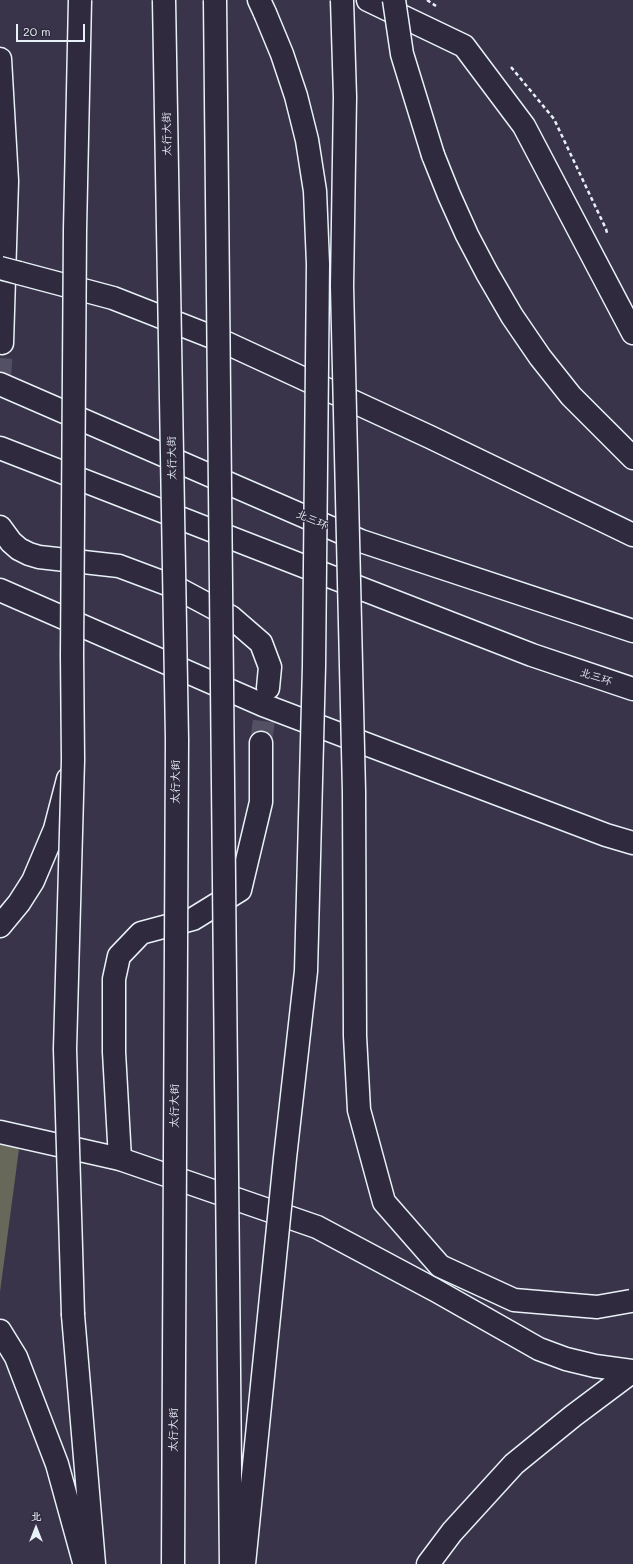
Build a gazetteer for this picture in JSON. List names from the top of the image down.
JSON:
{
  "streets": {
    "main road": ["太行大街", "北三环"]
  },
  "scale_bar": "20 m",
  "north": "top"
}
